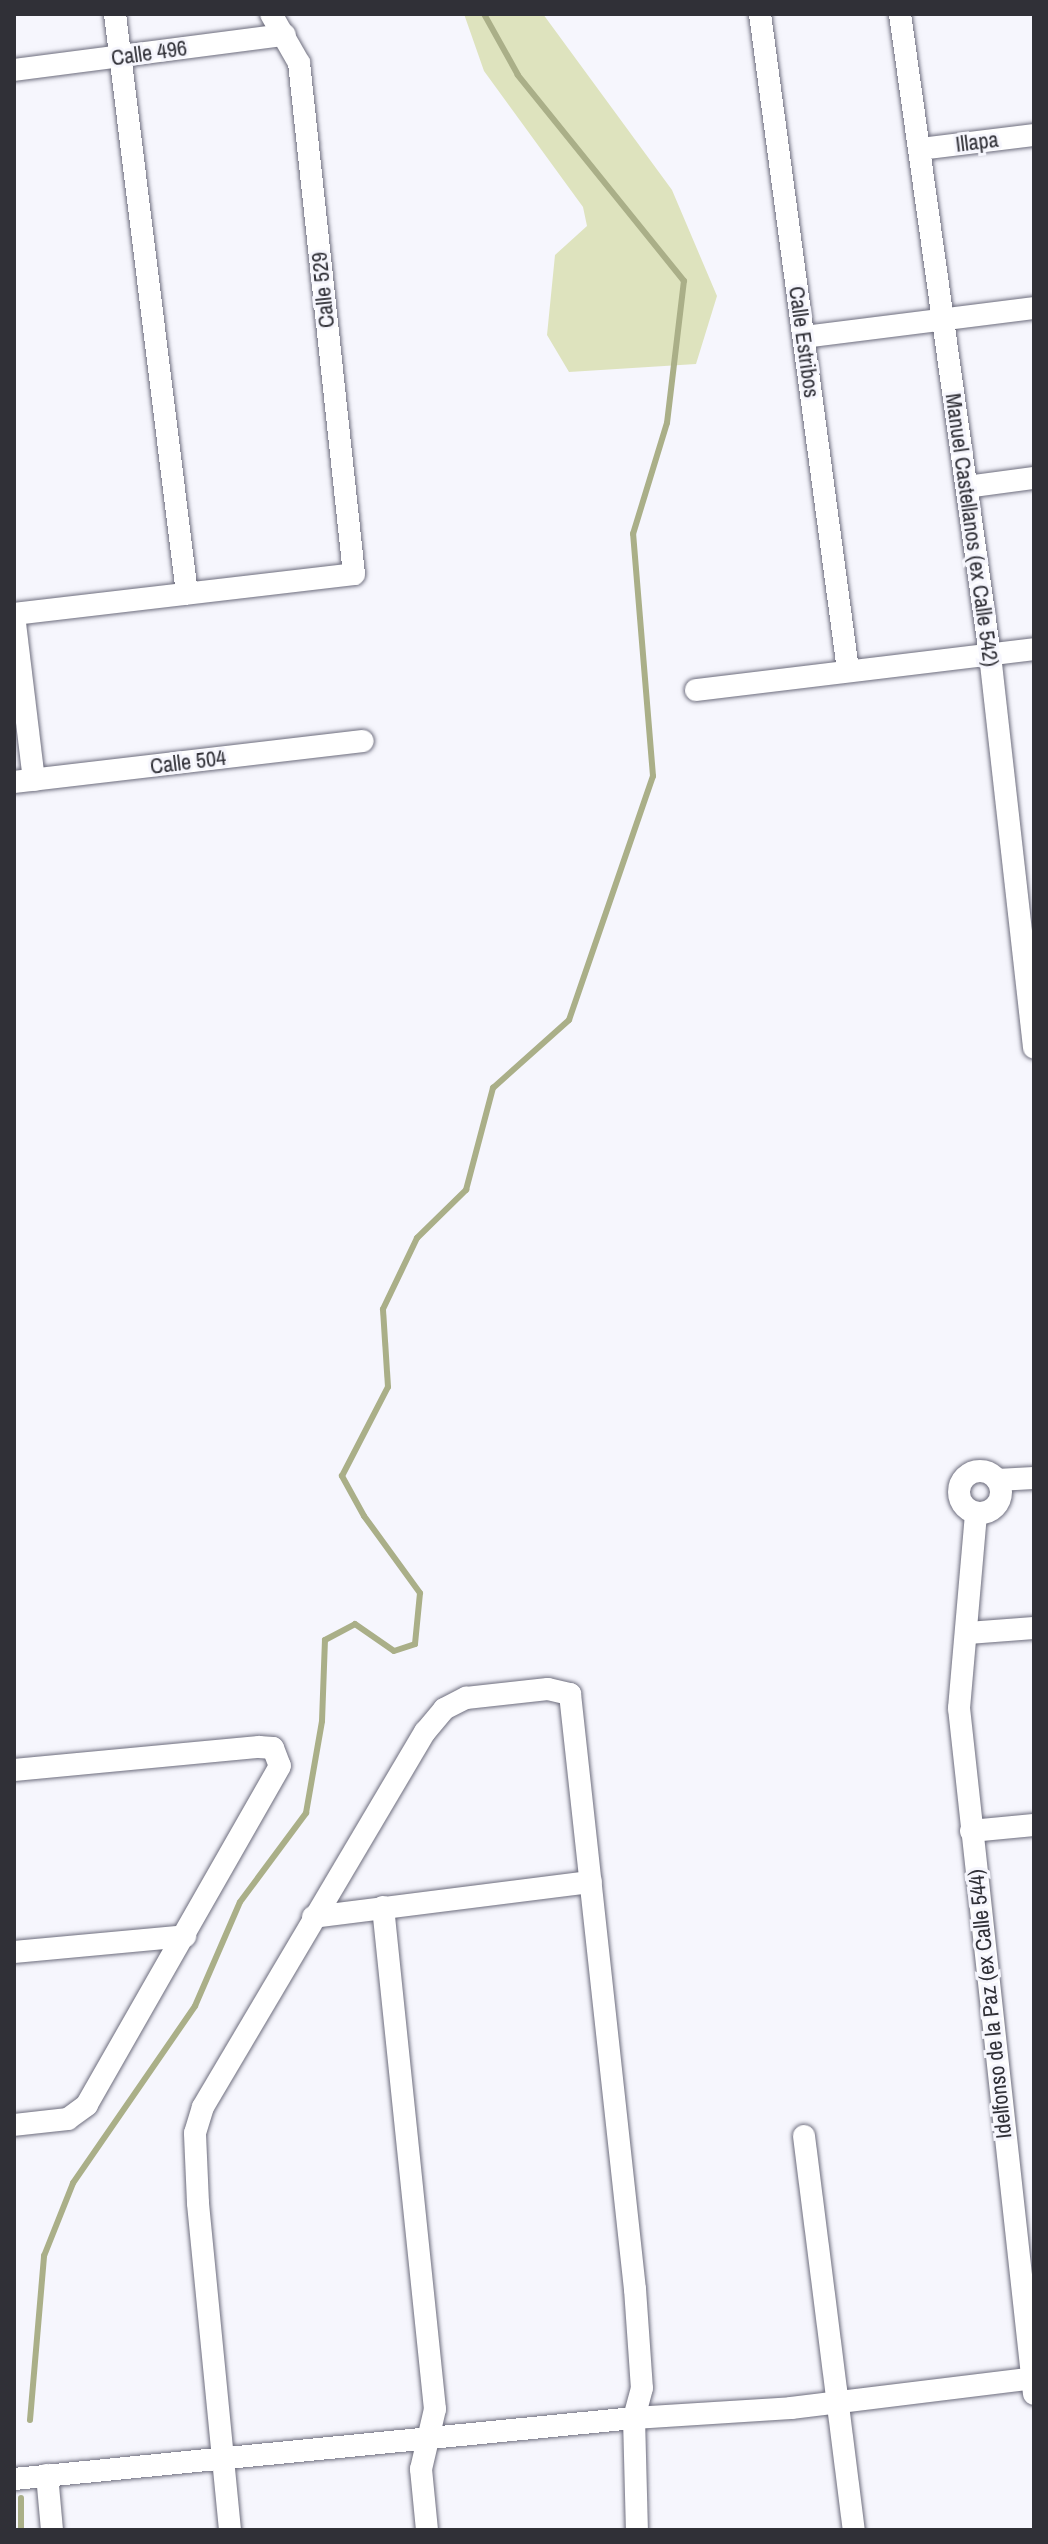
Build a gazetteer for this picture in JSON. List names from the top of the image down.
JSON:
{
  "streets": {
    "street": [
      "Calle 496",
      "Illapa",
      "Calle 529",
      "Calle Estribos",
      "Manuel Castellanos (ex Calle 542)",
      "Calle 504",
      "Idelfonso de la Paz (ex Calle 544)"
    ]
  },
  "crossings": [
    ["Calle 496", "Calle 529"],
    ["Illapa", "Manuel Castellanos (ex Calle 542)"]
  ]
}
